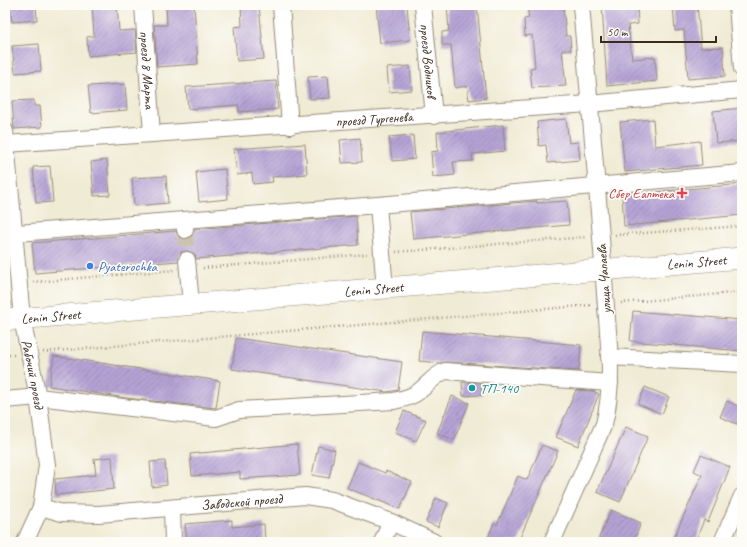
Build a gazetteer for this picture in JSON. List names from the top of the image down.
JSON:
{
  "streets": {
    "main road": ["Lenin Street"],
    "street": [
      "проезд Водников",
      "проезд 8 Марта",
      "проезд Тургенева",
      "улица Чапаева",
      "Рабочий проезд",
      "Заводской проезд"
    ]
  },
  "crossings": [
    ["проезд Водников", "проезд Тургенева"],
    ["проезд 8 Марта", "проезд Тургенева"],
    ["проезд Тургенева", "улица Чапаева"],
    ["проезд Тургенева", "Рабочий проезд"],
    ["Lenin Street", "улица Чапаева"],
    ["Lenin Street", "Рабочий проезд"],
    ["Рабочий проезд", "Заводской проезд"]
  ],
  "places": {
    "health": ["Сбер Еаптека"],
    "other": ["Pyaterochka", "ТП-140"]
  },
  "scale_bar": "50 m"
}
